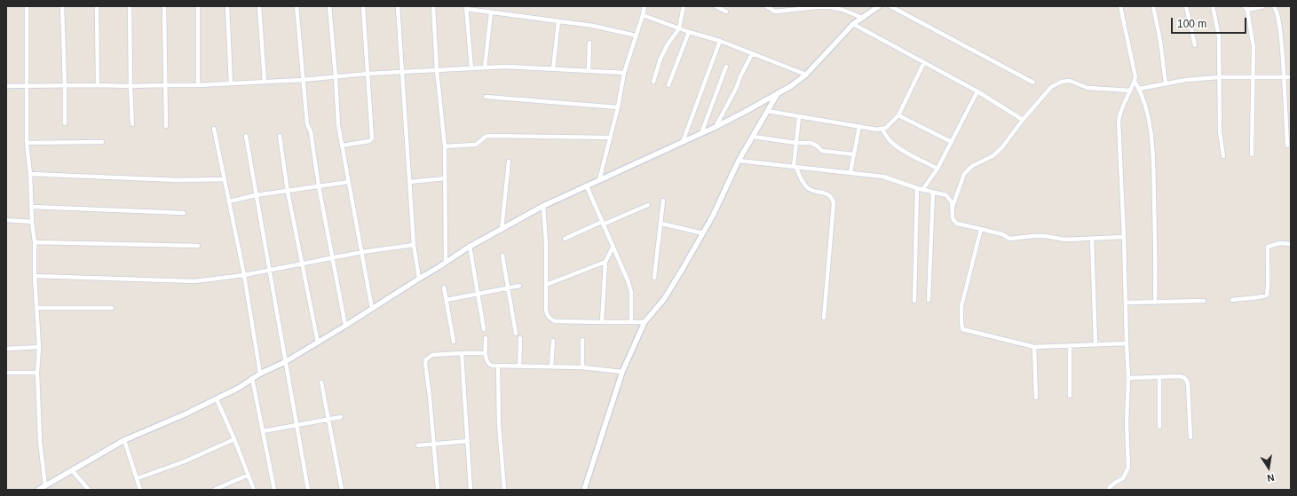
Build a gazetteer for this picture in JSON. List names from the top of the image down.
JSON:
{
  "scale_bar": "100 m",
  "north": "bottom"
}
